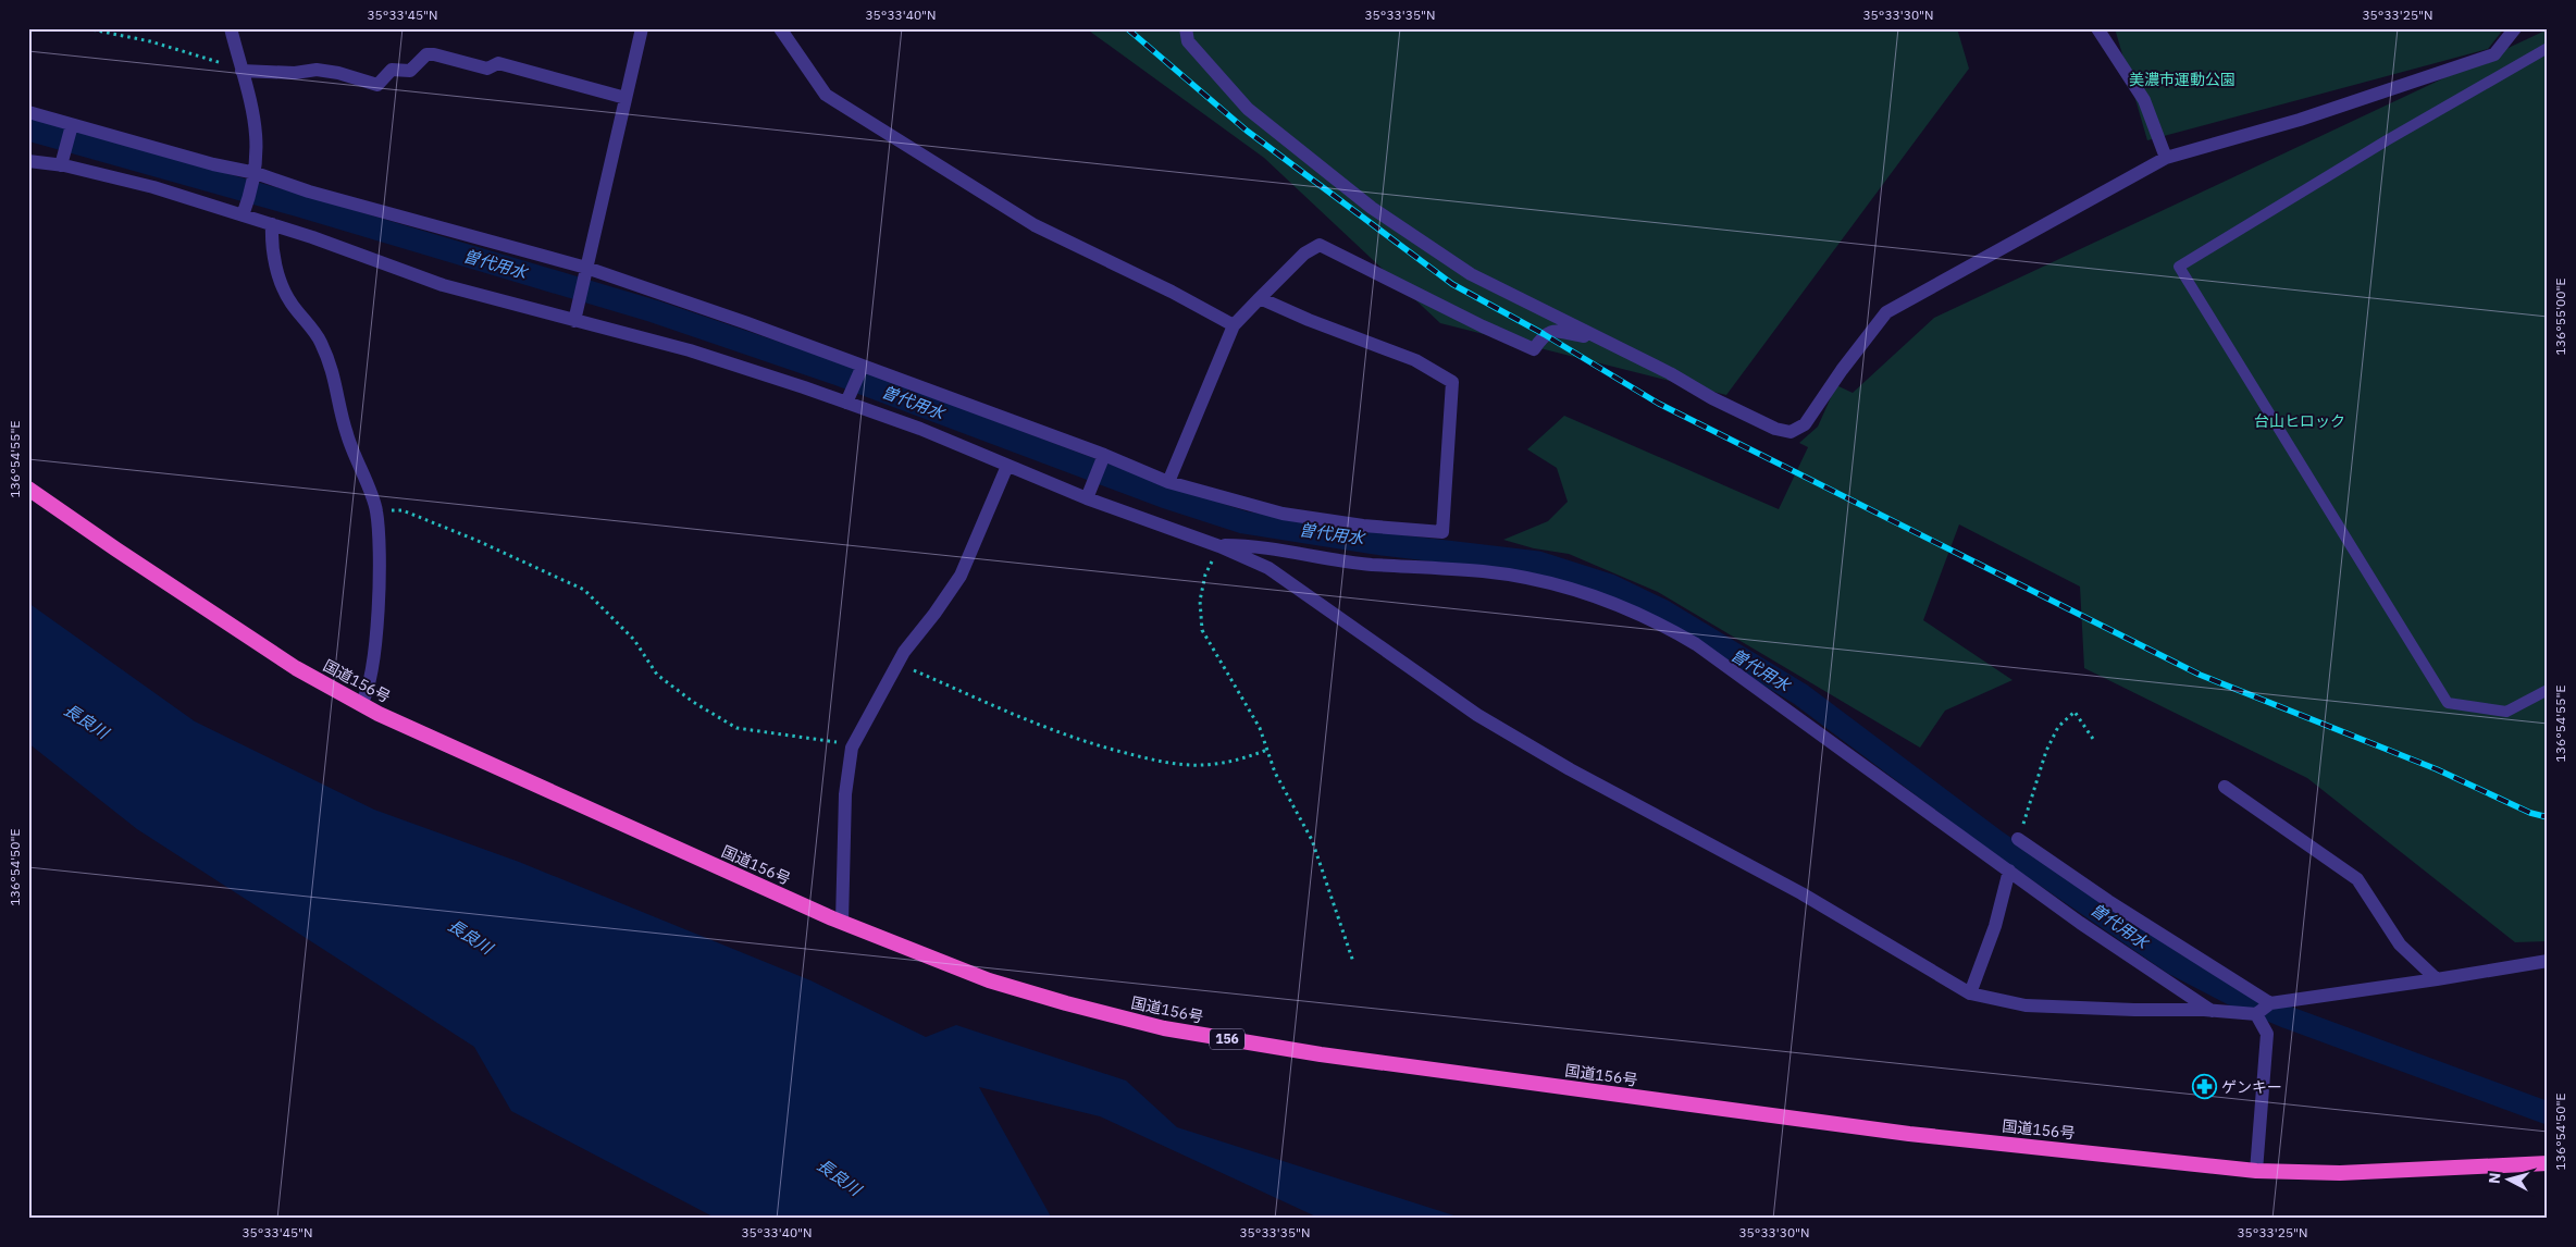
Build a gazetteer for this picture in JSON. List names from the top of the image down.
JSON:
{
  "streets": {
    "highway": ["国道156号", "156"]
  },
  "water": ["曽代用水", "長良川"],
  "parks": ["美濃市運動公園", "台山ヒロック"],
  "places": {
    "pharmacy": ["ゲンキー"]
  },
  "north": "left",
  "coordinates": [
    "35°33'45\"N",
    "35°33'40\"N",
    "35°33'35\"N",
    "35°33'30\"N",
    "35°33'25\"N",
    "136°55'00\"E",
    "136°54'55\"E",
    "136°54'50\"E"
  ]
}
